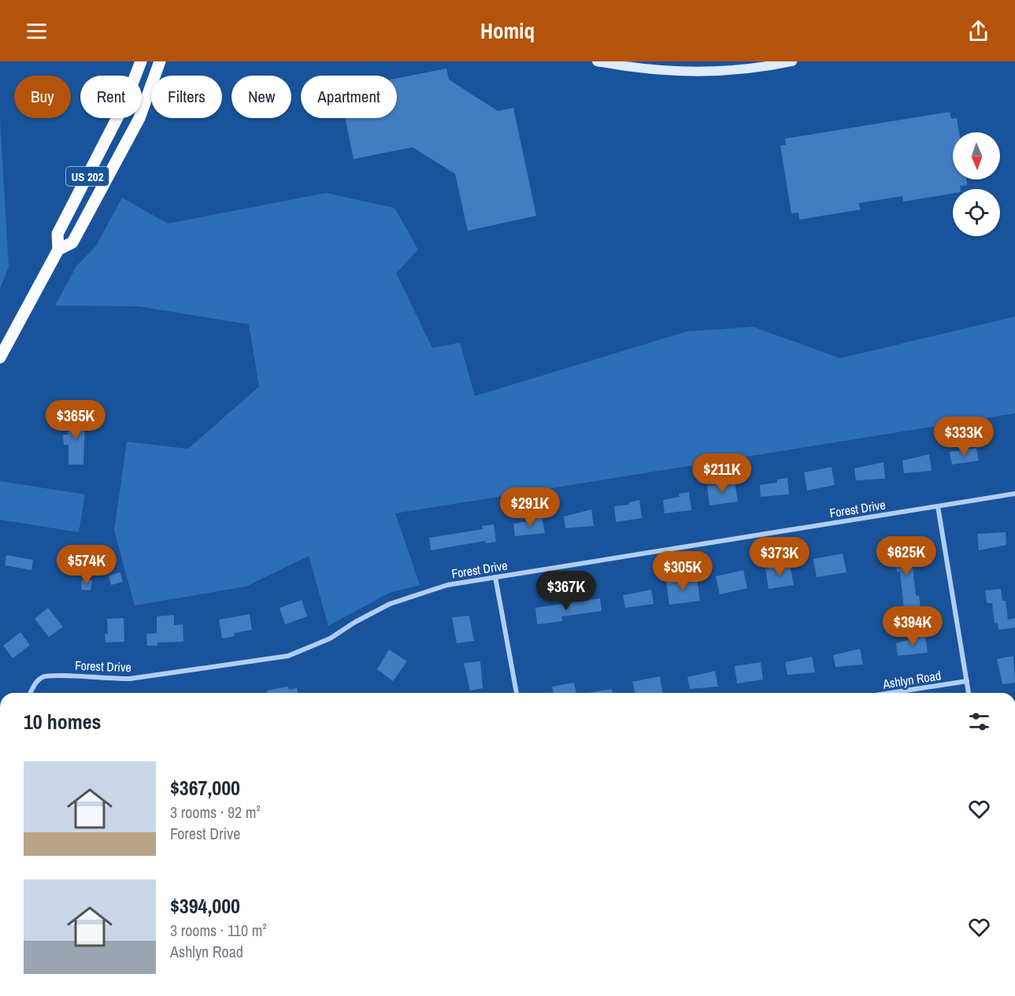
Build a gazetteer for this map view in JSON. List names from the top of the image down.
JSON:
{
  "streets": {
    "main road": ["US 202"],
    "street": ["Forest Drive", "Ashlyn Road"]
  },
  "north": "bottom",
  "page": {
    "header": "Homiq",
    "chip": [
      "Buy",
      "Rent",
      "Filters",
      "New",
      "Apartment"
    ],
    "price": [
      "$365K",
      "$333K",
      "$211K",
      "$291K",
      "$625K",
      "$373K",
      "$574K",
      "$305K",
      "$367K",
      "$394K"
    ],
    "heading": "10 homes",
    "list": [
      {
        "name": "$367,000",
        "note": "3 rooms · 92 m² · Forest Drive"
      },
      {
        "name": "$394,000",
        "note": "3 rooms · 110 m² · Ashlyn Road"
      }
    ]
  }
}
